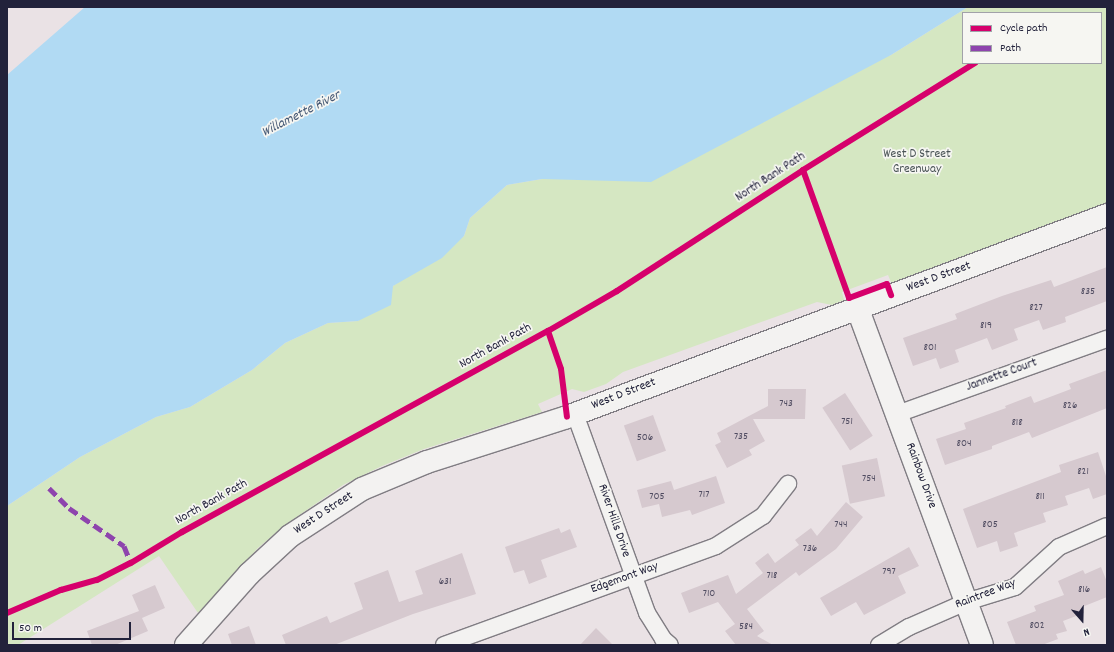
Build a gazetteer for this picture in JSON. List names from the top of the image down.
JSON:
{
  "streets": {
    "street": [
      "West D Street",
      "Jannette Court",
      "Rainbow Drive",
      "River Hills Drive",
      "Edgemont Way",
      "Raintree Way"
    ],
    "cycle path": ["North Bank Path"]
  },
  "crossings": [
    ["West D Street", "Rainbow Drive"],
    ["West D Street", "River Hills Drive"],
    ["Jannette Court", "Rainbow Drive"],
    ["Rainbow Drive", "Raintree Way"],
    ["River Hills Drive", "Edgemont Way"]
  ],
  "water": ["Willamette River"],
  "parks": ["West D Street Greenway"],
  "house_numbers": [
    "835",
    "827",
    "819",
    "801",
    "743",
    "826",
    "751",
    "818",
    "735",
    "506",
    "804",
    "821",
    "754",
    "717",
    "705",
    "811",
    "744",
    "805",
    "736",
    "797",
    "718",
    "631",
    "816",
    "710",
    "802",
    "584"
  ],
  "legend": ["Cycle path", "Path"],
  "scale_bar": "50 m",
  "north": "bottom"
}
